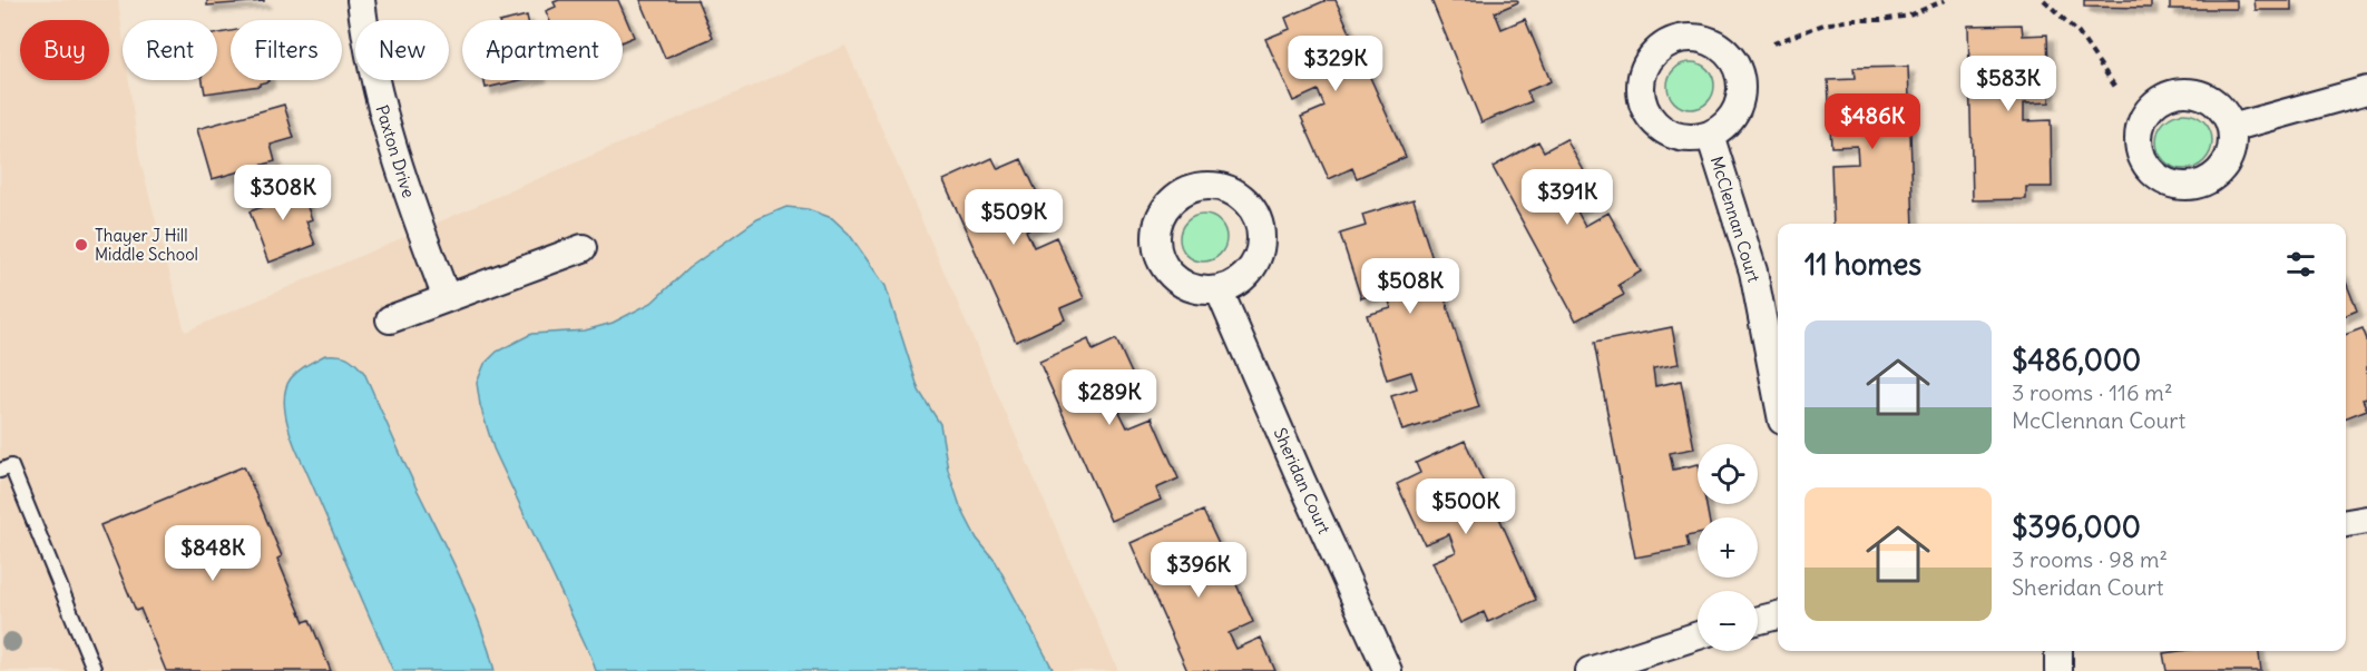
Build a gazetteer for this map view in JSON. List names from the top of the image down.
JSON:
{
  "streets": {
    "street": ["Paxton Drive", "McClennan Court", "Sheridan Court"]
  },
  "places": ["Thayer J Hill Middle School"],
  "page": {
    "chip": [
      "Buy",
      "Rent",
      "Filters",
      "New",
      "Apartment"
    ],
    "price": [
      "$329K",
      "$583K",
      "$486K",
      "$308K",
      "$391K",
      "$509K",
      "$508K",
      "$289K",
      "$500K",
      "$848K",
      "$396K"
    ],
    "heading": "11 homes",
    "list": [
      {
        "name": "$486,000",
        "note": "3 rooms · 116 m² · McClennan Court"
      },
      {
        "name": "$396,000",
        "note": "3 rooms · 98 m² · Sheridan Court"
      }
    ],
    "map_buttons": ["+", "−"]
  }
}
